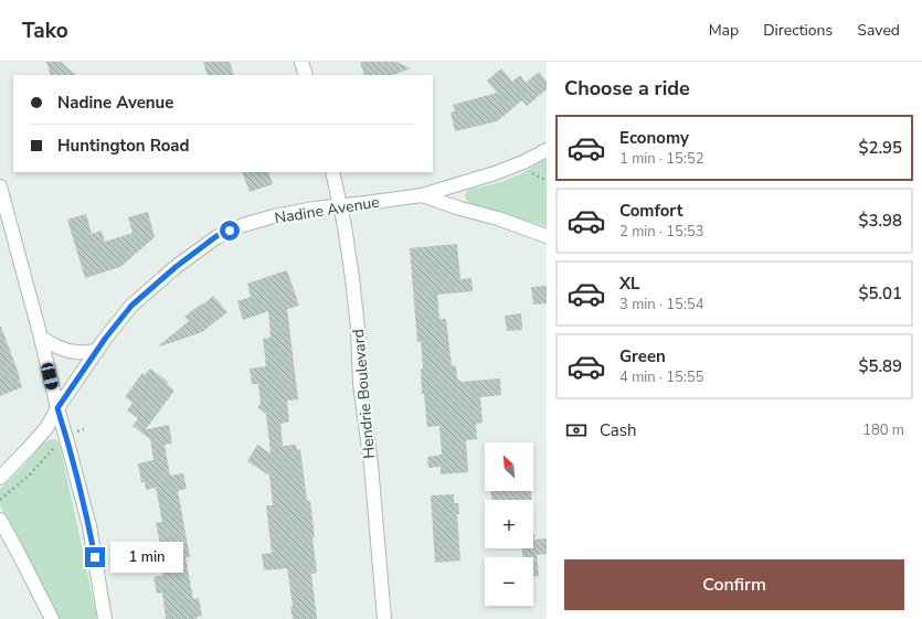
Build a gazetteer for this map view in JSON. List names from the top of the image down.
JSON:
{
  "streets": {
    "street": ["Nadine Avenue", "Hendrie Boulevard"]
  },
  "crossings": [
    ["Nadine Avenue", "Hendrie Boulevard"]
  ],
  "north": "top left",
  "page": {
    "header": "Tako",
    "nav": ["Map", "Directions", "Saved"],
    "heading": "Choose a ride",
    "banner": ["Nadine Avenue", "Huntington Road"],
    "list": [
      {
        "name": "Economy",
        "note": "1 min · 15:52",
        "value": "$2.95"
      },
      {
        "name": "Comfort",
        "note": "2 min · 15:53",
        "value": "$3.98"
      },
      {
        "name": "XL",
        "note": "3 min · 15:54",
        "value": "$5.01"
      },
      {
        "name": "Green",
        "note": "4 min · 15:55",
        "value": "$5.89"
      }
    ],
    "pay": ["Cash", "180 m"],
    "map_buttons": ["+", "−"],
    "bubble": "1 min",
    "buttons": "Confirm"
  }
}
